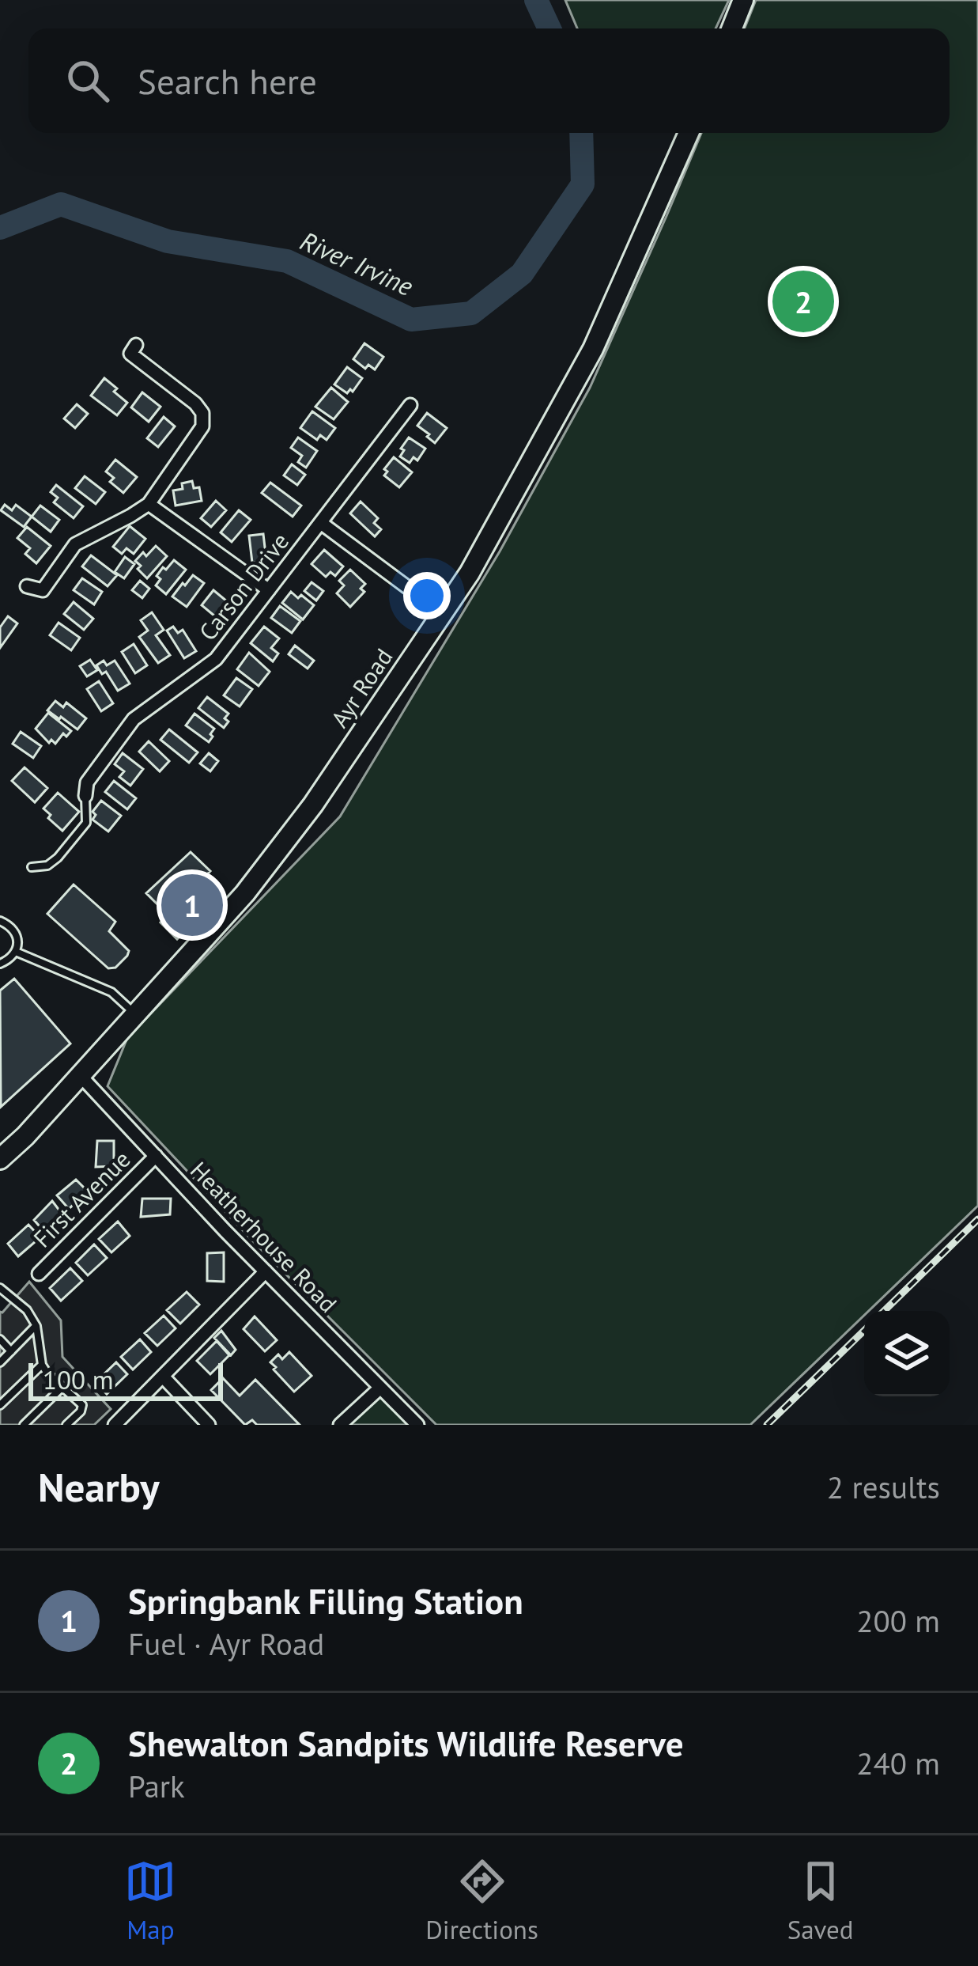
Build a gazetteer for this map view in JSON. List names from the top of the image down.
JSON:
{
  "streets": {
    "main road": ["Ayr Road"],
    "street": ["Carson Drive", "First Avenue", "Heatherhouse Road"]
  },
  "crossings": [
    ["Carson Drive", "Ayr Road"],
    ["Ayr Road", "Heatherhouse Road"],
    ["First Avenue", "Heatherhouse Road"]
  ],
  "water": ["River Irvine"],
  "scale_bar": "100 m",
  "page": {
    "search": "Search here",
    "pins": ["2", "1"],
    "scale": "100 m",
    "heading": ["Nearby", "2 results"],
    "list": [
      {
        "mark": "1",
        "name": "Springbank Filling Station",
        "note": "Fuel · Ayr Road",
        "value": "200 m"
      },
      {
        "mark": "2",
        "name": "Shewalton Sandpits Wildlife Reserve",
        "note": "Park",
        "value": "240 m"
      }
    ],
    "nav": ["Map", "Directions", "Saved"]
  }
}
